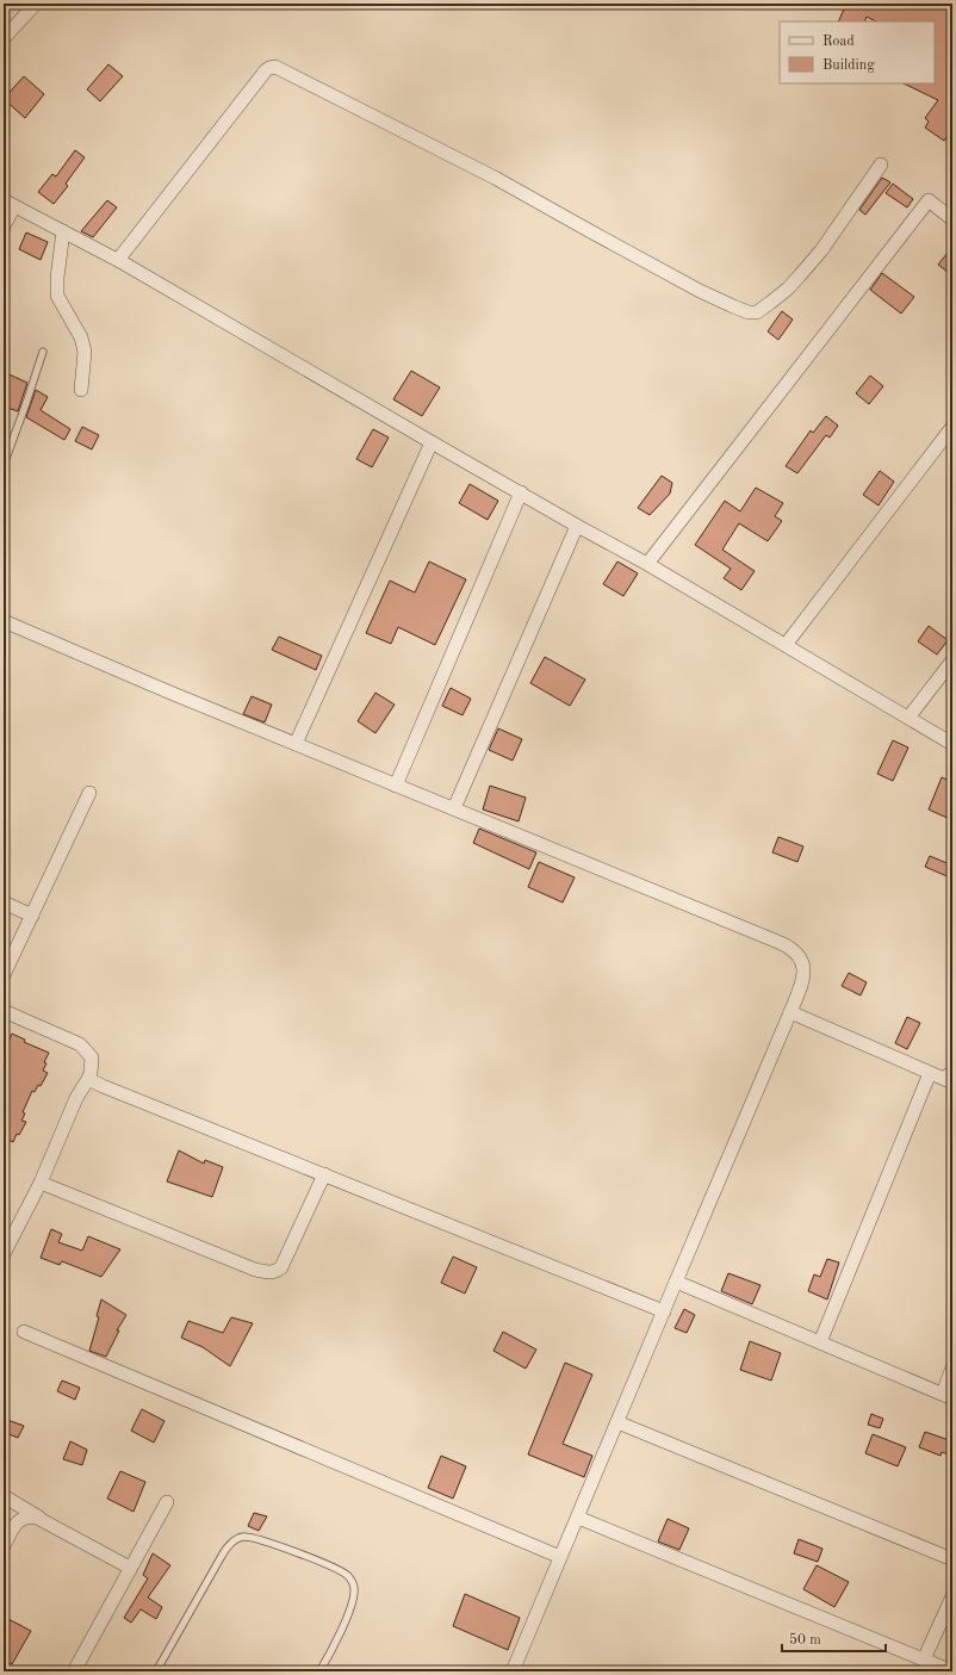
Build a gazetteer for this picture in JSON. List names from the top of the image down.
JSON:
{
  "legend": ["Road", "Building"],
  "scale_bar": "50 m"
}
